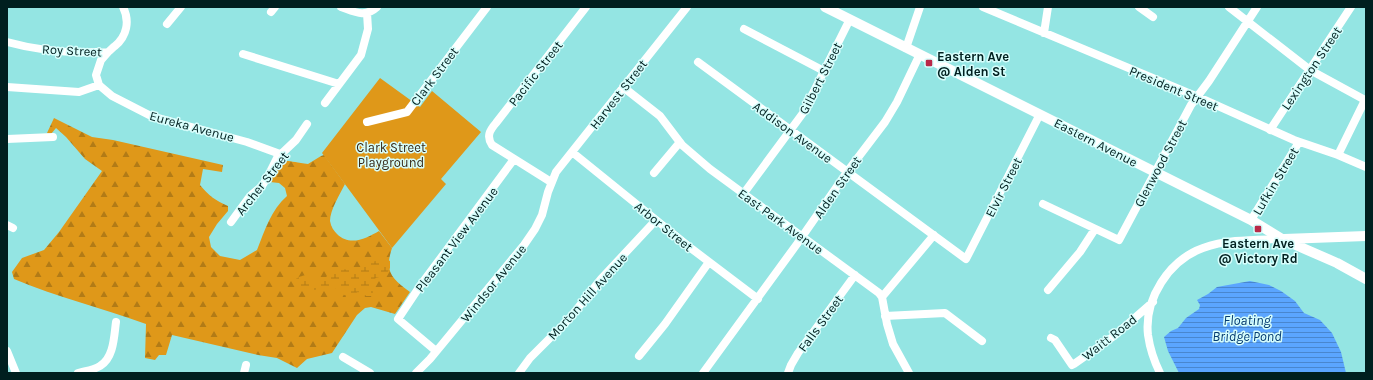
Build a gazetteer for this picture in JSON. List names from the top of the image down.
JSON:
{
  "streets": {
    "main road": ["Eastern Avenue"],
    "street": [
      "Roy Street",
      "Lexington Street",
      "Pacific Street",
      "Clark Street",
      "Gilbert Street",
      "President Street",
      "Harvest Street",
      "Eureka Avenue",
      "Addison Avenue",
      "Glenwood Street",
      "Lufkin Street",
      "Archer Street",
      "Alden Street",
      "Elvir Street",
      "East Park Avenue",
      "Arbor Street",
      "Pleasant View Avenue",
      "Windsor Avenue",
      "Morton Hill Avenue",
      "Falls Street",
      "Waitt Road"
    ]
  },
  "crossings": [
    ["Lexington Street", "President Street"],
    ["Pacific Street", "Pleasant View Avenue"],
    ["Gilbert Street", "Addison Avenue"],
    ["Gilbert Street", "Eastern Avenue"],
    ["Gilbert Street", "East Park Avenue"],
    ["President Street", "Glenwood Street"],
    ["President Street", "Lufkin Street"],
    ["Harvest Street", "East Park Avenue"],
    ["Harvest Street", "Arbor Street"],
    ["Harvest Street", "Windsor Avenue"],
    ["Eureka Avenue", "Archer Street"],
    ["Addison Avenue", "Alden Street"],
    ["Addison Avenue", "Elvir Street"],
    ["Eastern Avenue", "Glenwood Street"],
    ["Eastern Avenue", "Lufkin Street"],
    ["Eastern Avenue", "Alden Street"],
    ["Eastern Avenue", "Elvir Street"],
    ["Alden Street", "East Park Avenue"],
    ["Alden Street", "Arbor Street"],
    ["East Park Avenue", "Falls Street"],
    ["Arbor Street", "Morton Hill Avenue"],
    ["Pleasant View Avenue", "Windsor Avenue"]
  ],
  "water": ["Floating Bridge Pond"],
  "parks": ["Clark Street Playground"],
  "places": {
    "transit": ["Eastern Ave @ Alden St", "Eastern Ave @ Victory Rd"]
  }
}
